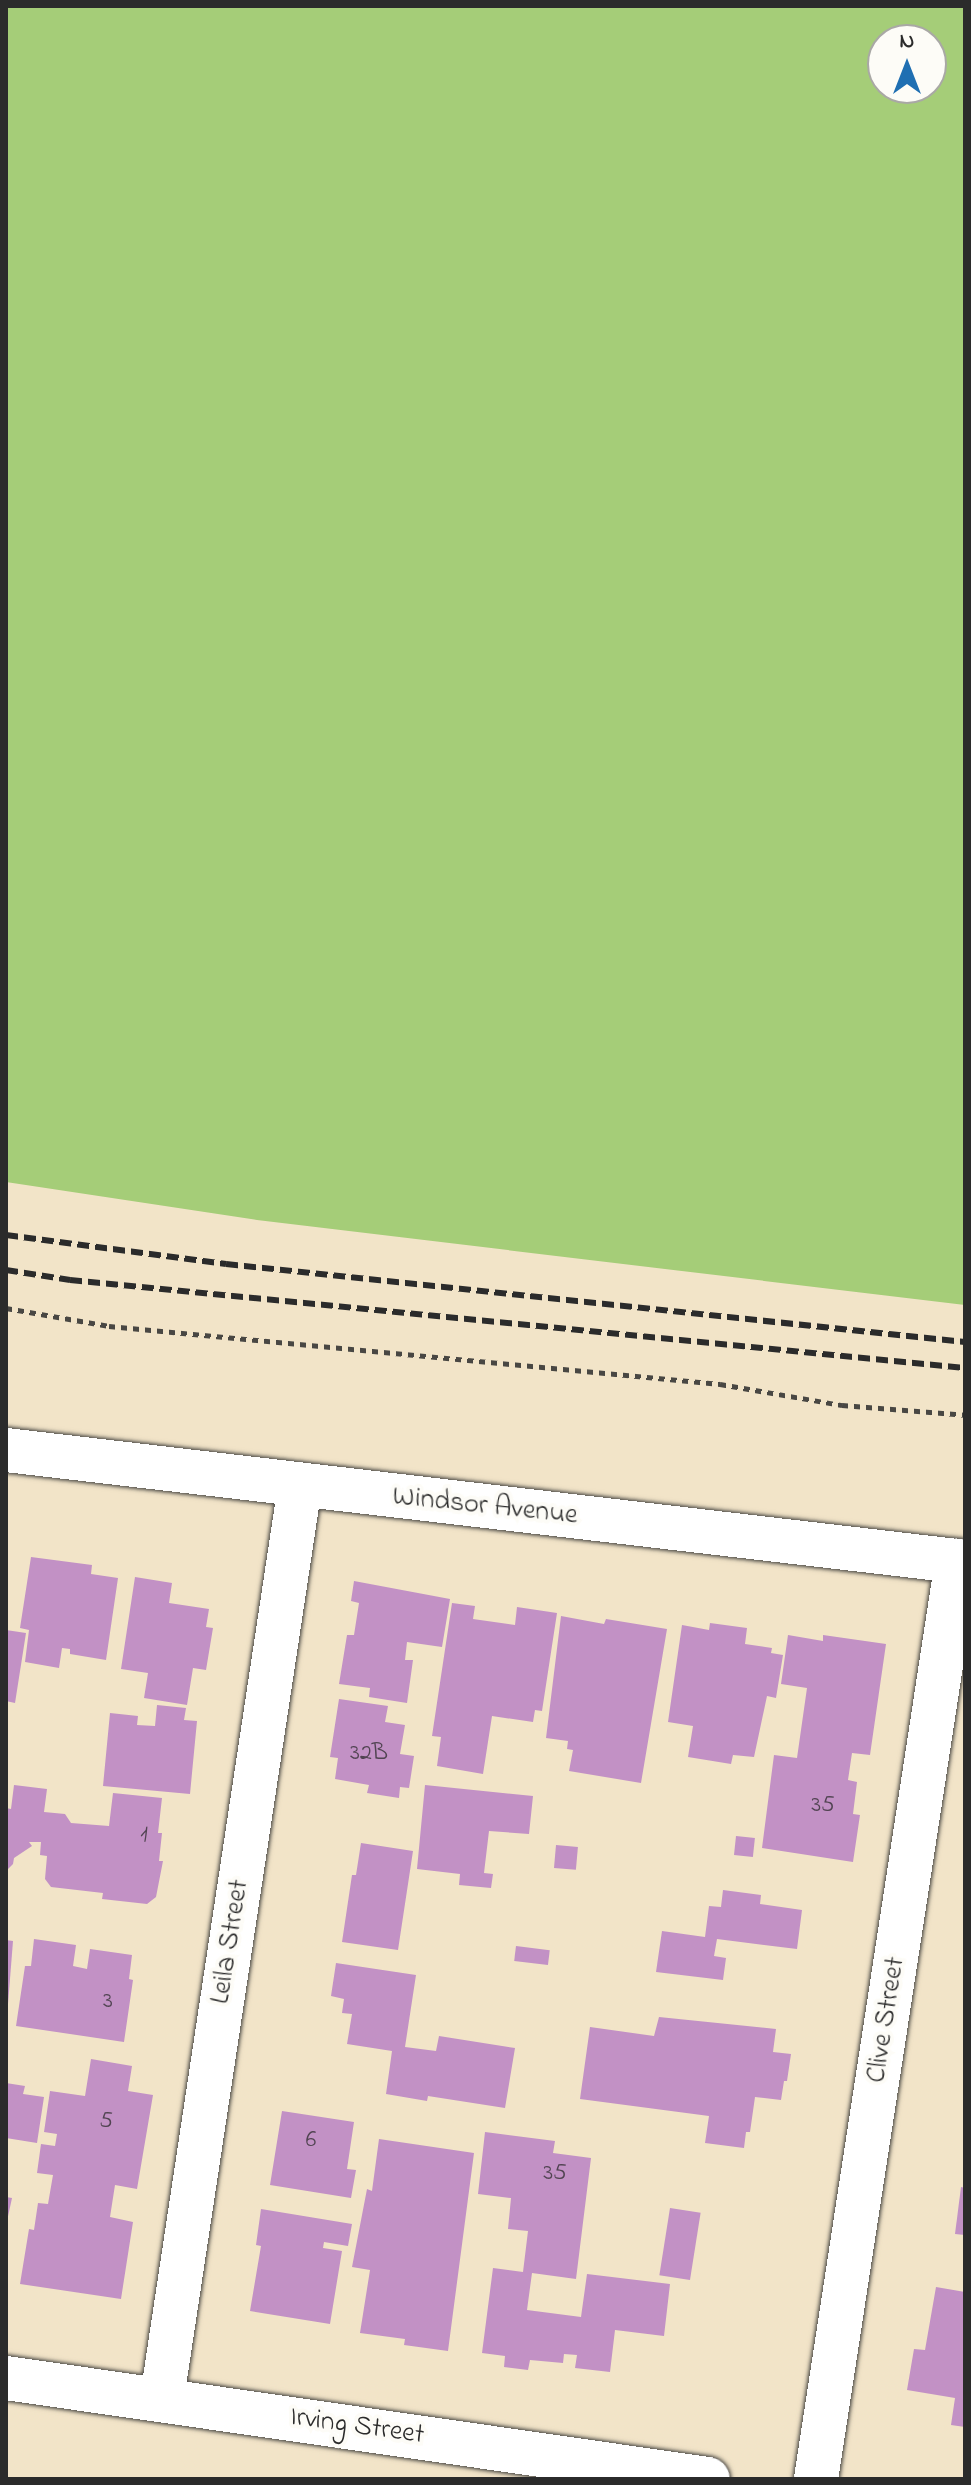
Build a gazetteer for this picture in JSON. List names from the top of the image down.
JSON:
{
  "streets": {
    "street": [
      "Windsor Avenue",
      "Leila Street",
      "Clive Street",
      "Irving Street"
    ]
  },
  "crossings": [
    ["Windsor Avenue", "Leila Street"],
    ["Windsor Avenue", "Clive Street"],
    ["Leila Street", "Irving Street"]
  ],
  "house_numbers": [
    "32B",
    "35",
    "1",
    "3",
    "5",
    "6",
    "35"
  ],
  "north": "top"
}
